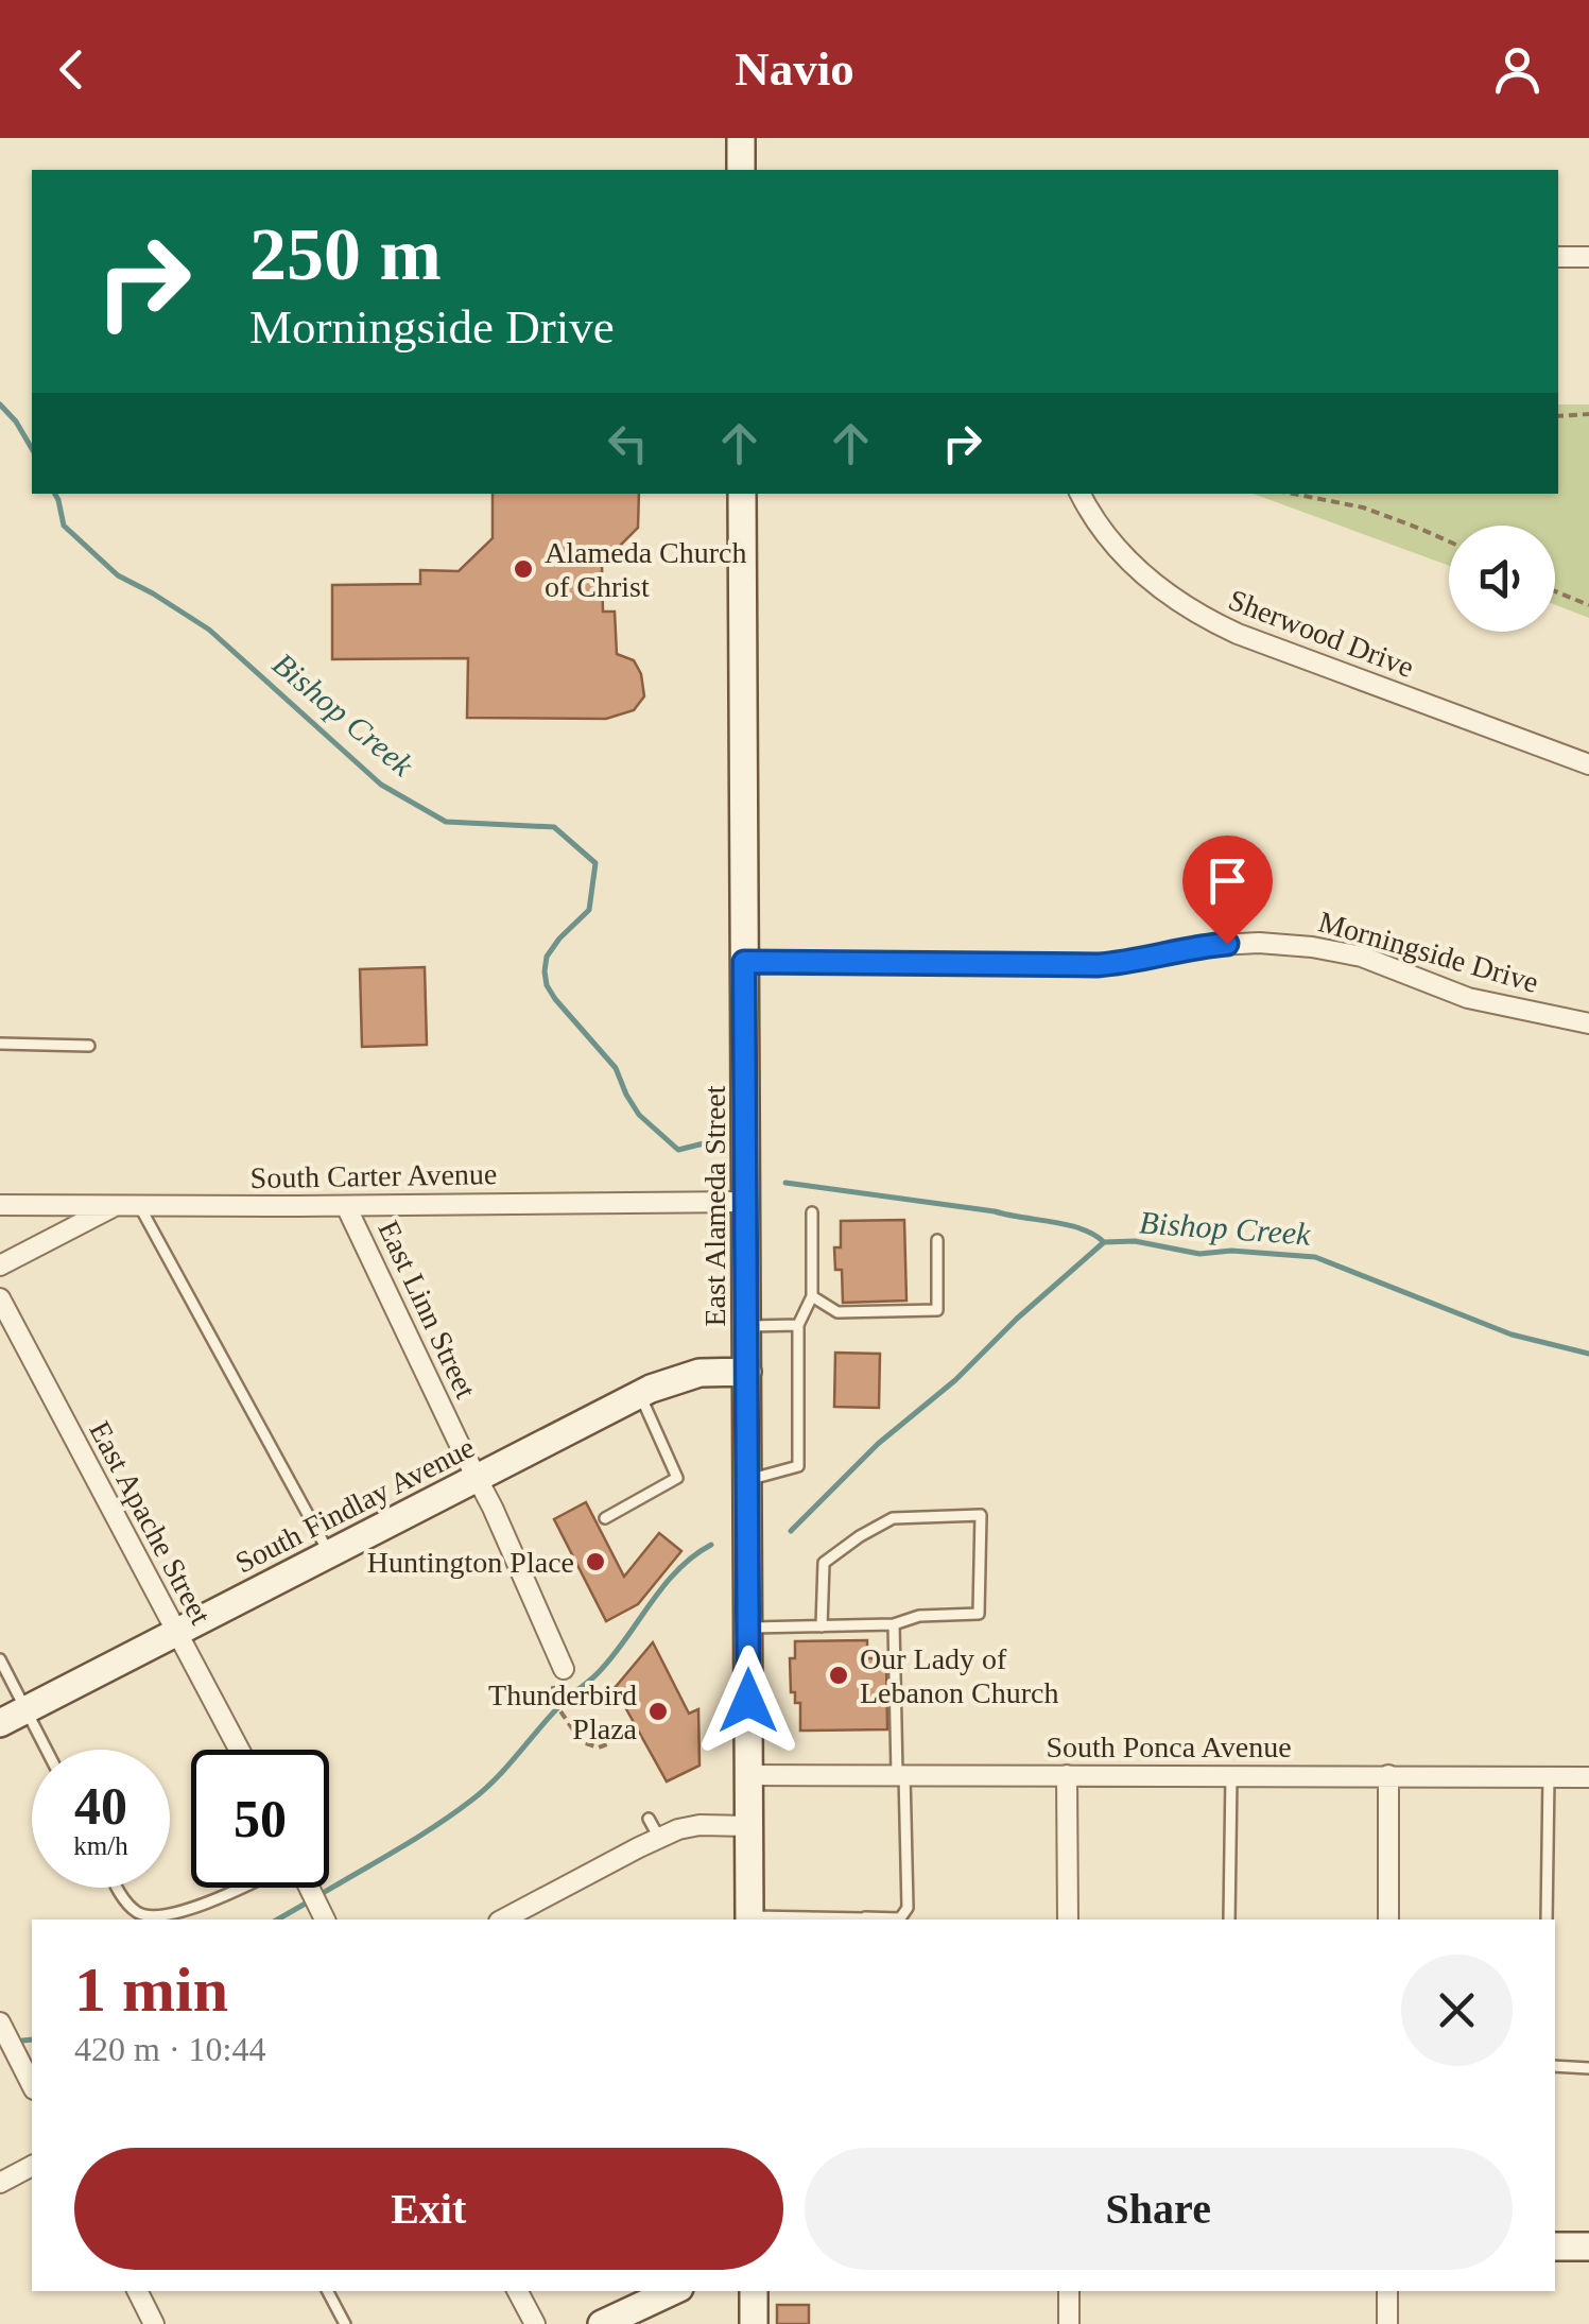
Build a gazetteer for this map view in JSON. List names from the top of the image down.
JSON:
{
  "streets": {
    "main road": ["East Alameda Street", "South Findlay Avenue"],
    "street": [
      "Sherwood Drive",
      "Morningside Drive",
      "South Carter Avenue",
      "East Linn Street",
      "East Apache Street",
      "South Ponca Avenue"
    ]
  },
  "crossings": [
    ["Morningside Drive", "East Alameda Street"],
    ["South Carter Avenue", "East Alameda Street"],
    ["South Carter Avenue", "East Linn Street"],
    ["East Alameda Street", "South Findlay Avenue"],
    ["East Alameda Street", "South Ponca Avenue"],
    ["East Linn Street", "South Findlay Avenue"],
    ["South Findlay Avenue", "East Apache Street"]
  ],
  "water": ["Bishop Creek"],
  "places": [
    "Alameda Church of Christ",
    "Huntington Place",
    "Our Lady of Lebanon Church",
    "Thunderbird Plaza"
  ],
  "page": {
    "header": "Navio",
    "turn": ["250 m", "Morningside Drive"],
    "speed": "40 km/h",
    "limit": "50",
    "heading": ["1 min", "420 m · 10:44"],
    "buttons": ["Exit", "Share"]
  }
}
